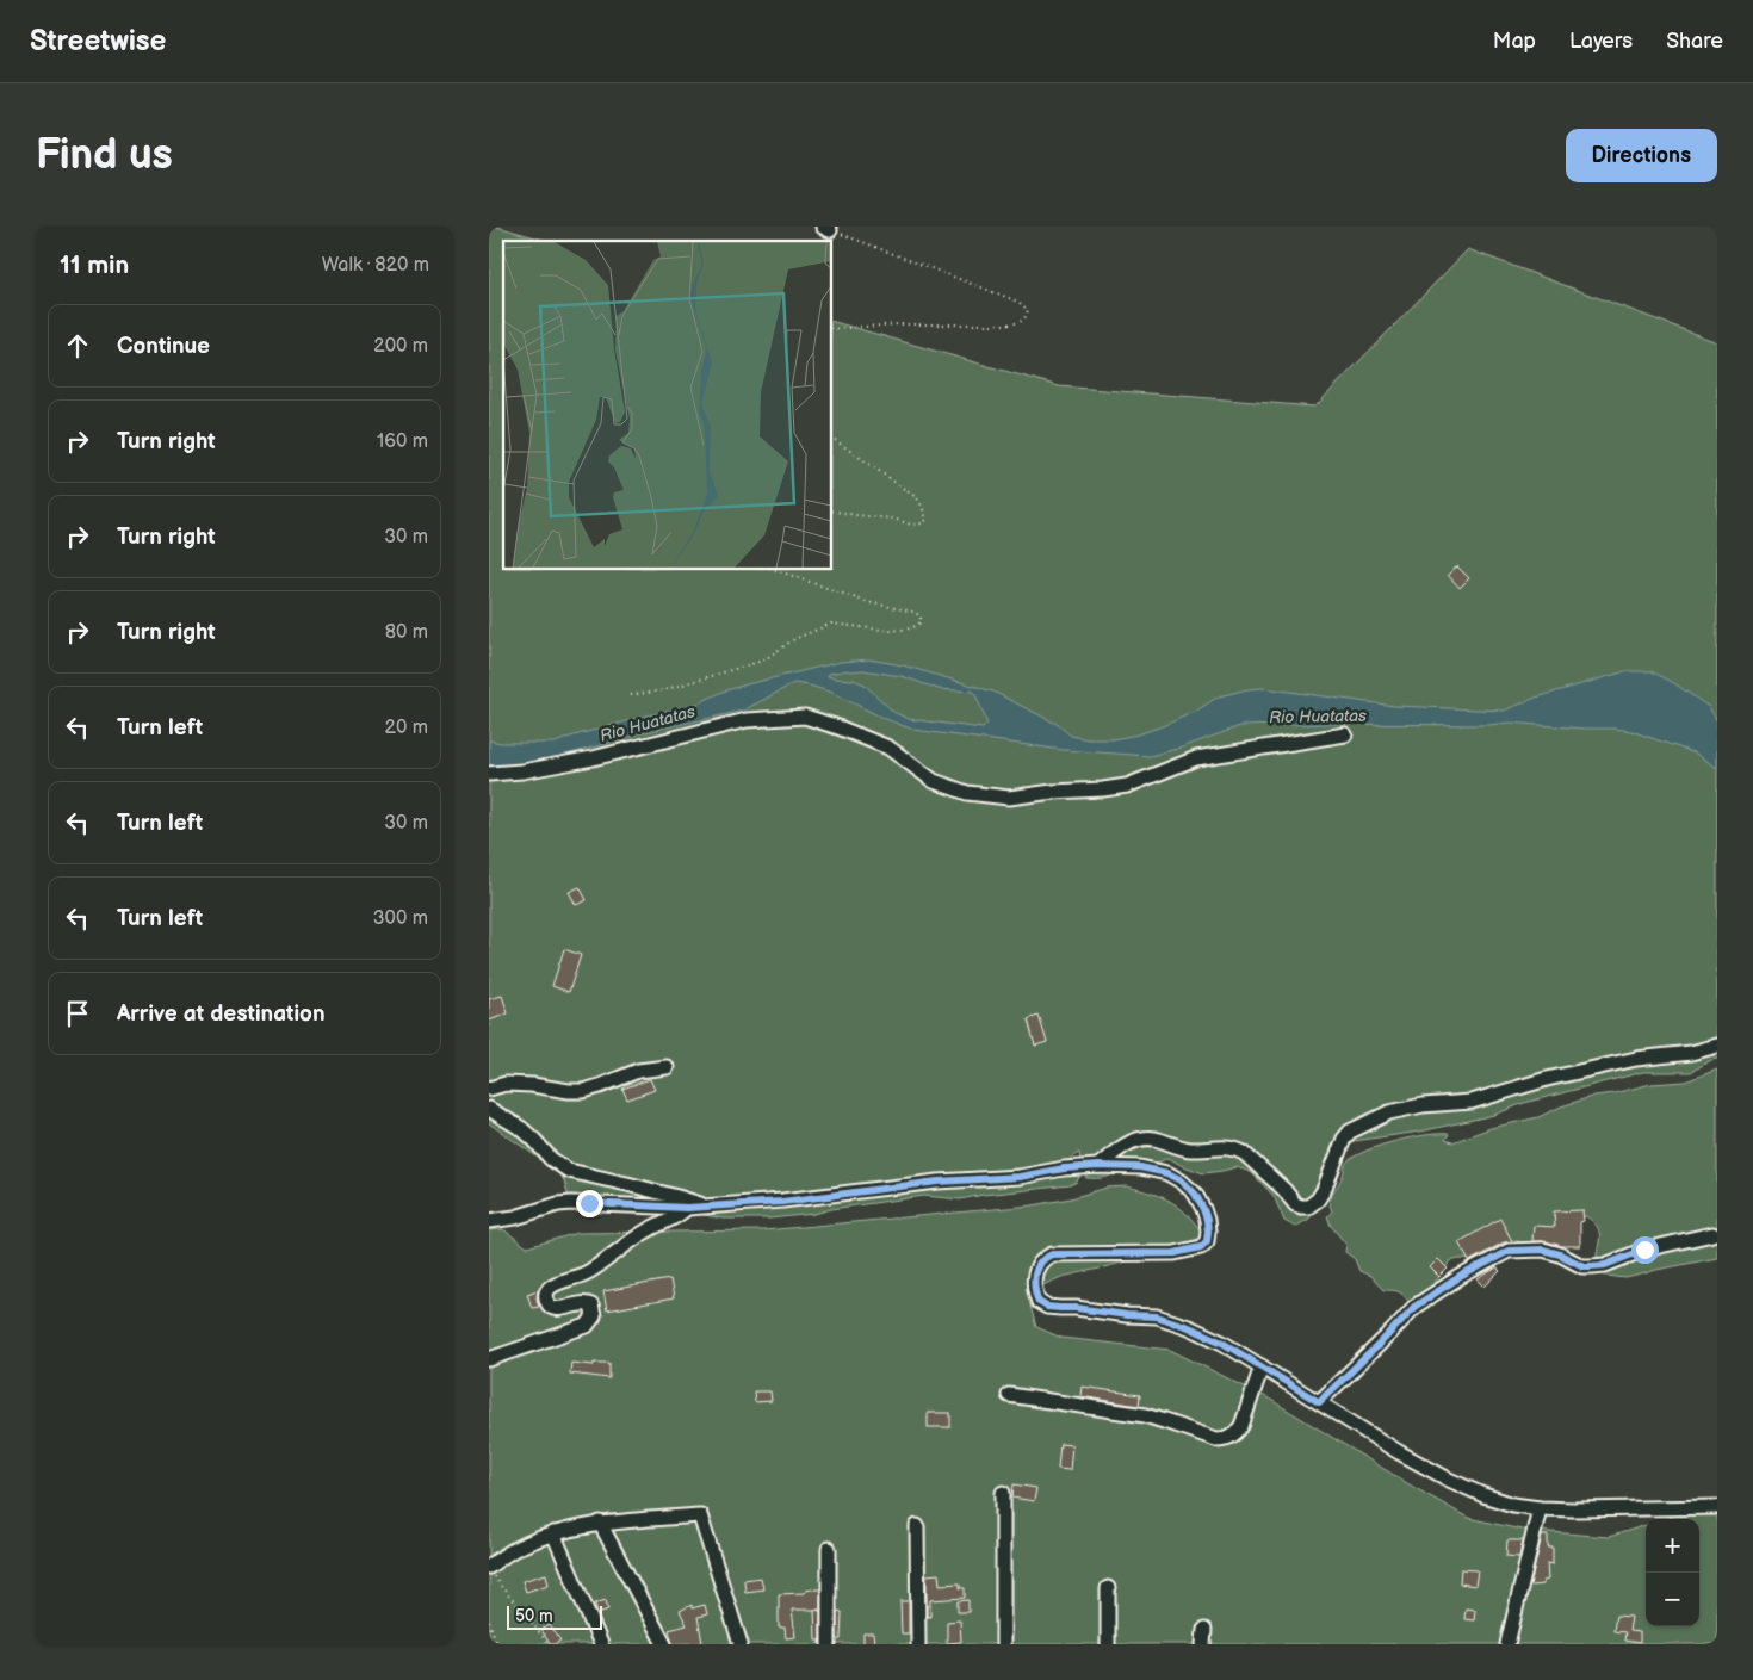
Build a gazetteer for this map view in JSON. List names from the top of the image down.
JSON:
{
  "water": ["Rio Huatatas"],
  "scale_bar": "50 m",
  "page": {
    "header": "Streetwise",
    "nav": ["Map", "Layers", "Share"],
    "buttons": "Directions",
    "title": "Find us",
    "heading": ["11 min", "Walk · 820 m"],
    "list": [
      ["Continue", "200 m"],
      ["Turn right", "160 m"],
      ["Turn right", "30 m"],
      ["Turn right", "80 m"],
      ["Turn left", "20 m"],
      ["Turn left", "30 m"],
      ["Turn left", "300 m"],
      "Arrive at destination"
    ],
    "map_buttons": ["+", "−"],
    "scale": "50 m"
  }
}
